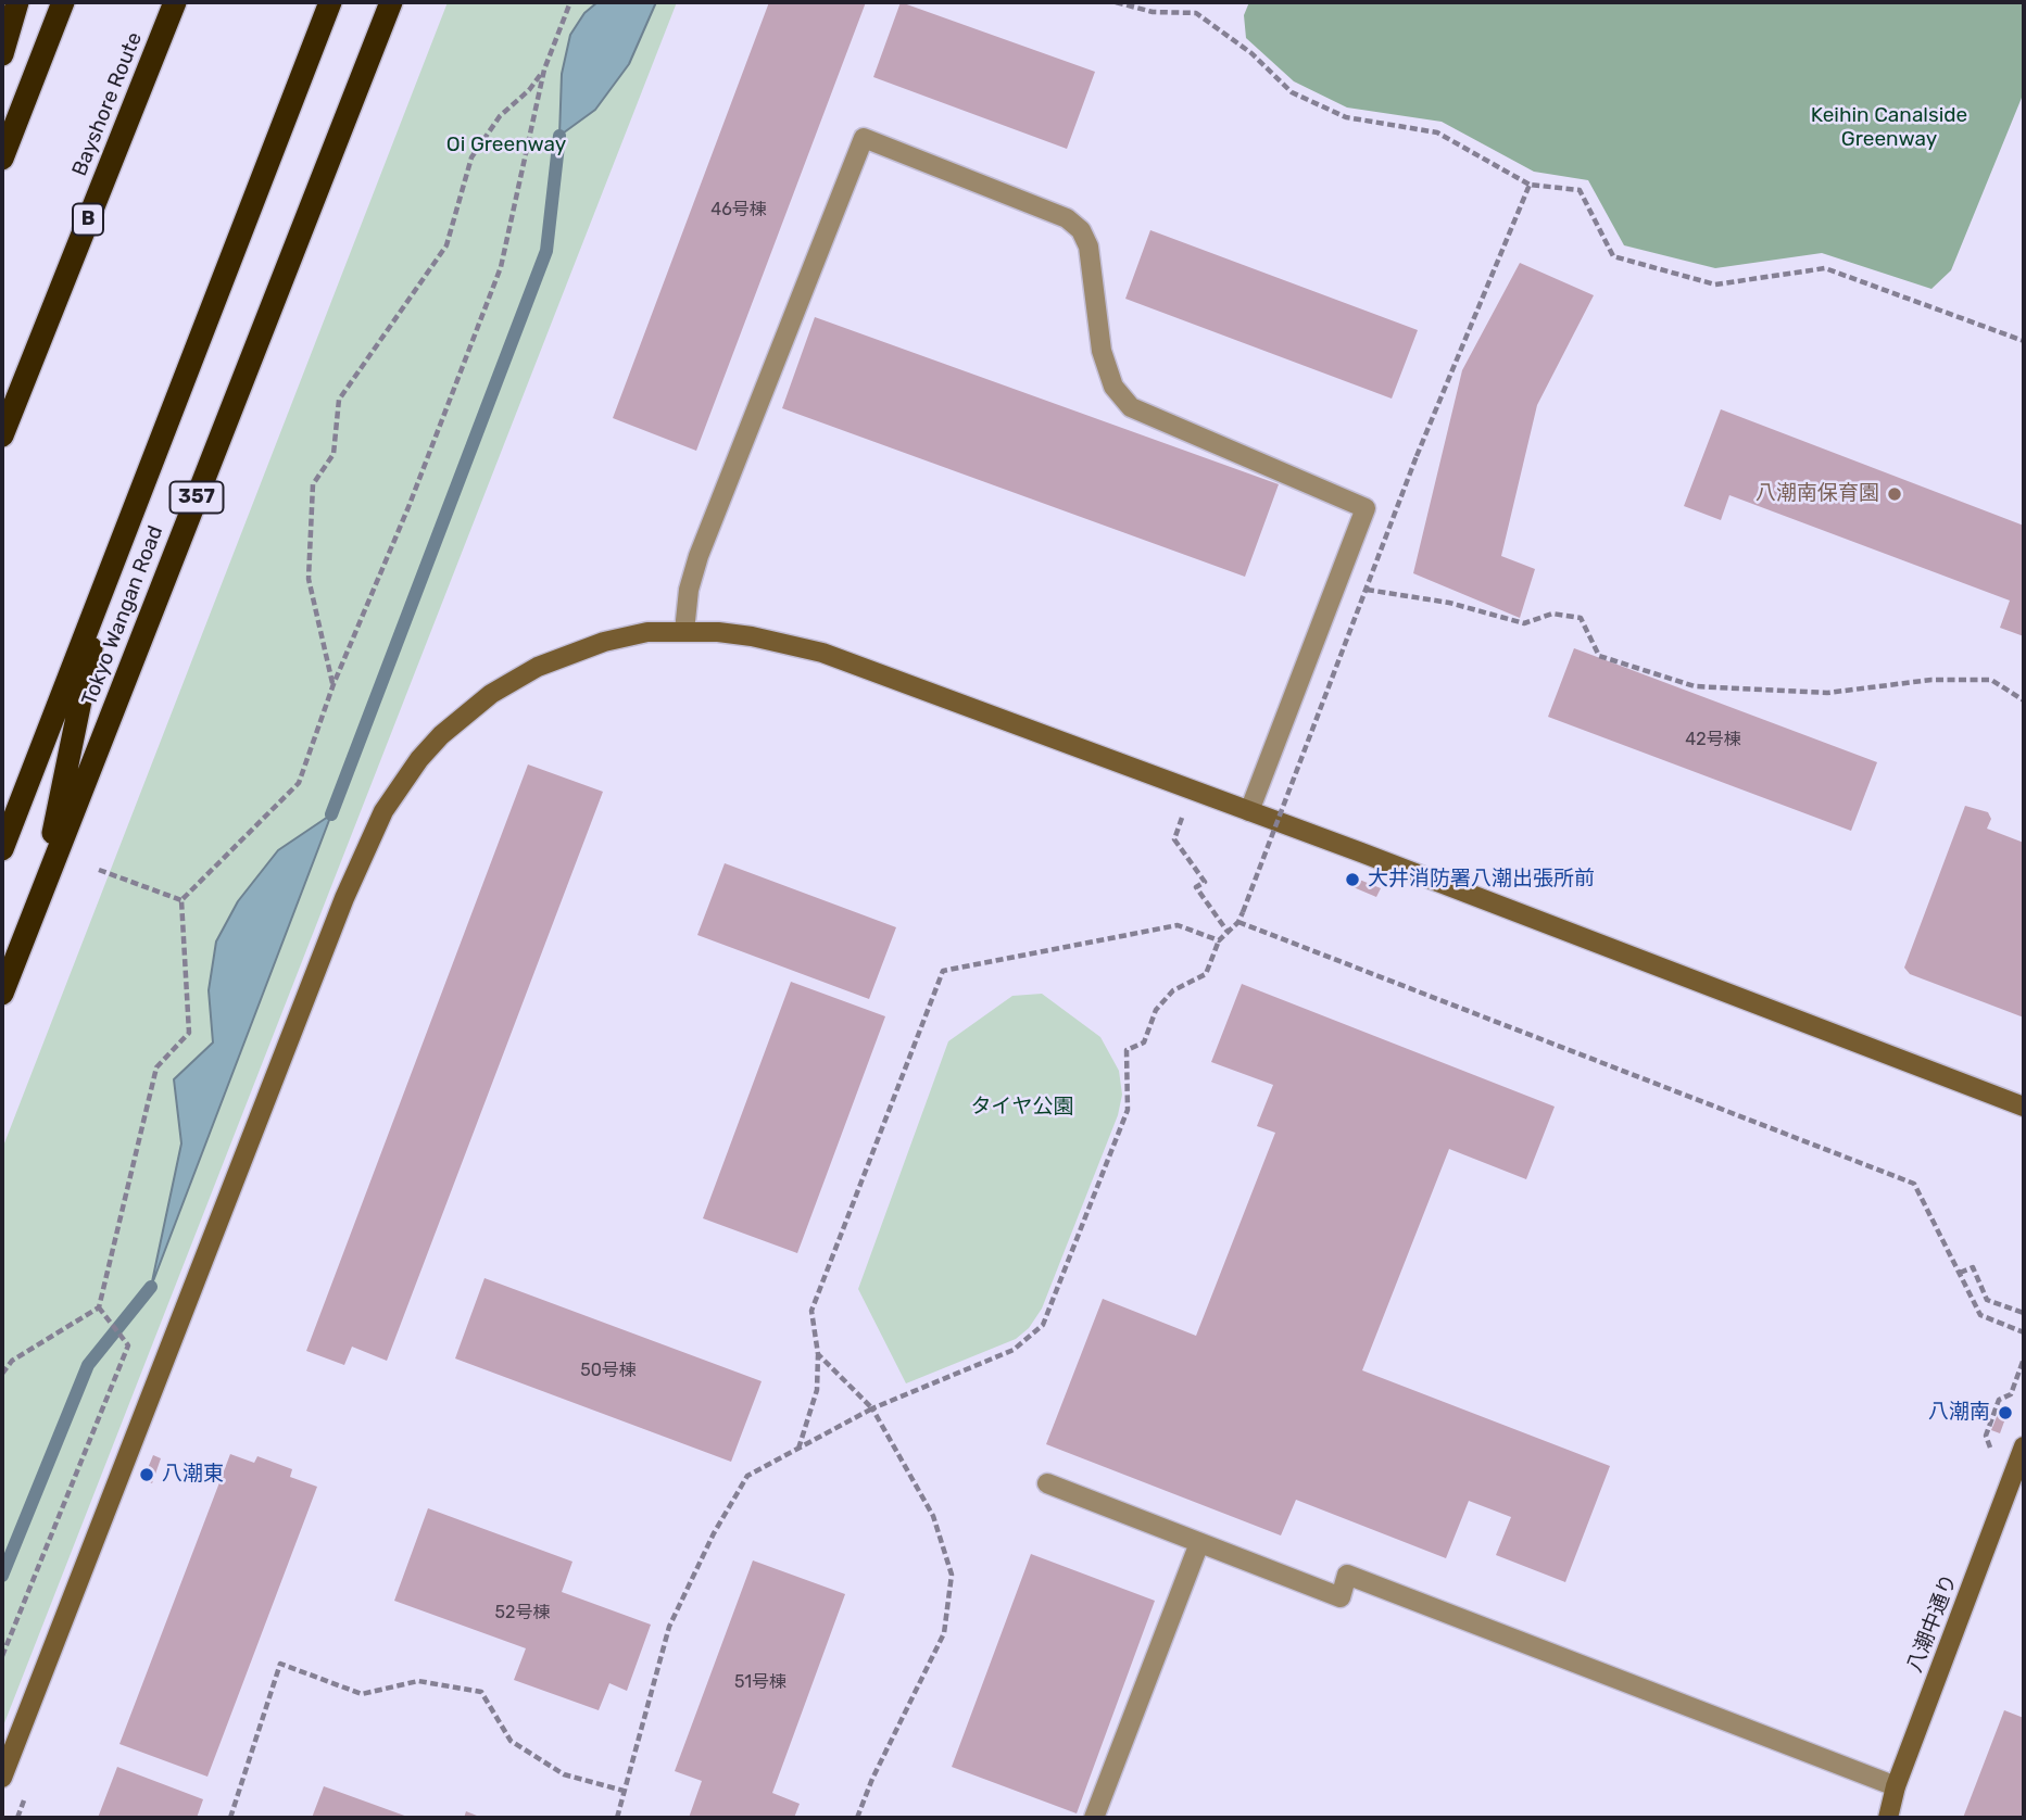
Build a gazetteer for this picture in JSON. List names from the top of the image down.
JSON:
{
  "streets": {
    "highway": [
      "Bayshore Route",
      "B",
      "357",
      "Tokyo Wangan Road"
    ],
    "street": ["八潮中通り"]
  },
  "parks": ["Keihin Canalside Greenway", "Oi Greenway", "タイヤ公園"],
  "places": [
    "八潮南保育園",
    "大井消防署八潮出張所前",
    "八潮南",
    "八潮東"
  ],
  "house_numbers": [
    "46号棟",
    "42号棟",
    "50号棟",
    "52号棟",
    "51号棟"
  ]
}
